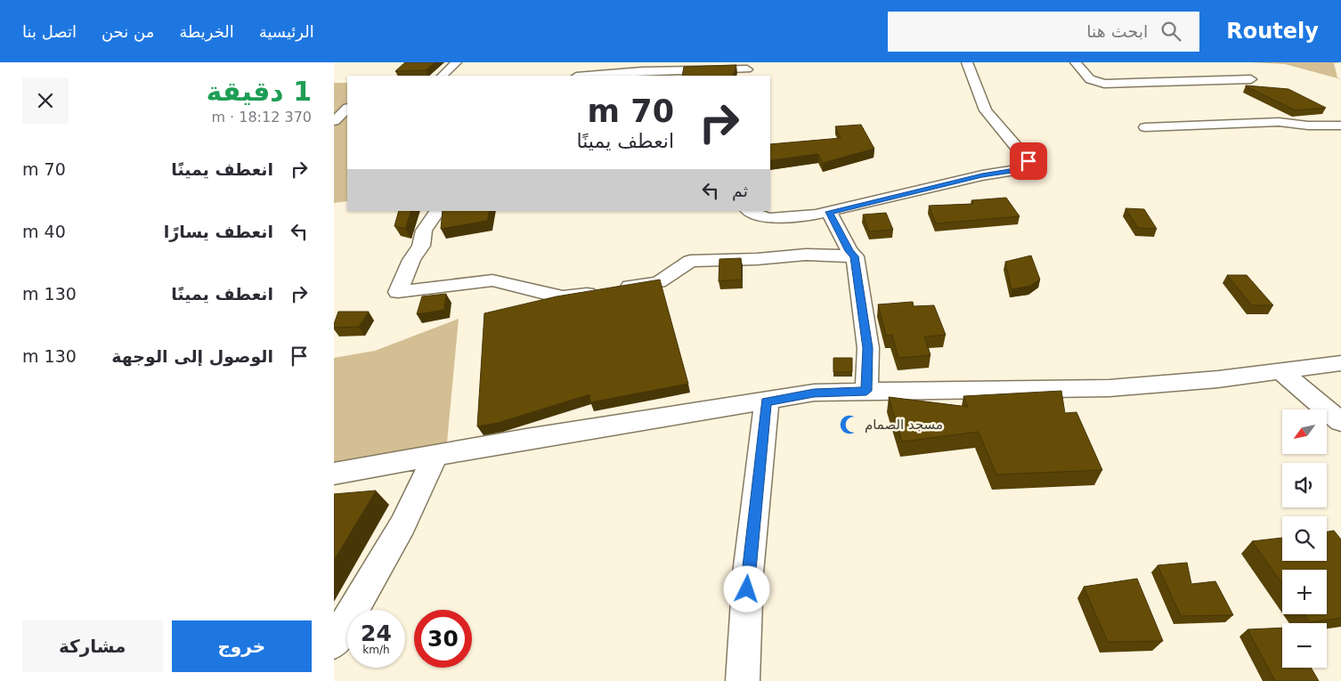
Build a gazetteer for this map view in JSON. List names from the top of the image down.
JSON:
{
  "places": {
    "mosque": ["مسجد الصمام"]
  },
  "north": "bottom left",
  "page": {
    "header": "Routely",
    "search": "ابحث هنا",
    "nav": [
      "الرئيسية",
      "الخريطة",
      "من نحن",
      "اتصل بنا"
    ],
    "heading": ["1 دقيقة", "370 m · 18:12"],
    "turn": ["70 m", "انعطف يمينًا"],
    "list": [
      {
        "name": "انعطف يمينًا",
        "value": "70 m"
      },
      {
        "name": "انعطف يسارًا",
        "value": "40 m"
      },
      {
        "name": "انعطف يمينًا",
        "value": "130 m"
      },
      {
        "name": "الوصول إلى الوجهة",
        "value": "130 m"
      }
    ],
    "then": "ثم",
    "map_buttons": ["+", "−"],
    "speed": "24 km/h",
    "limit": "30",
    "buttons": ["خروج", "مشاركة"]
  }
}
